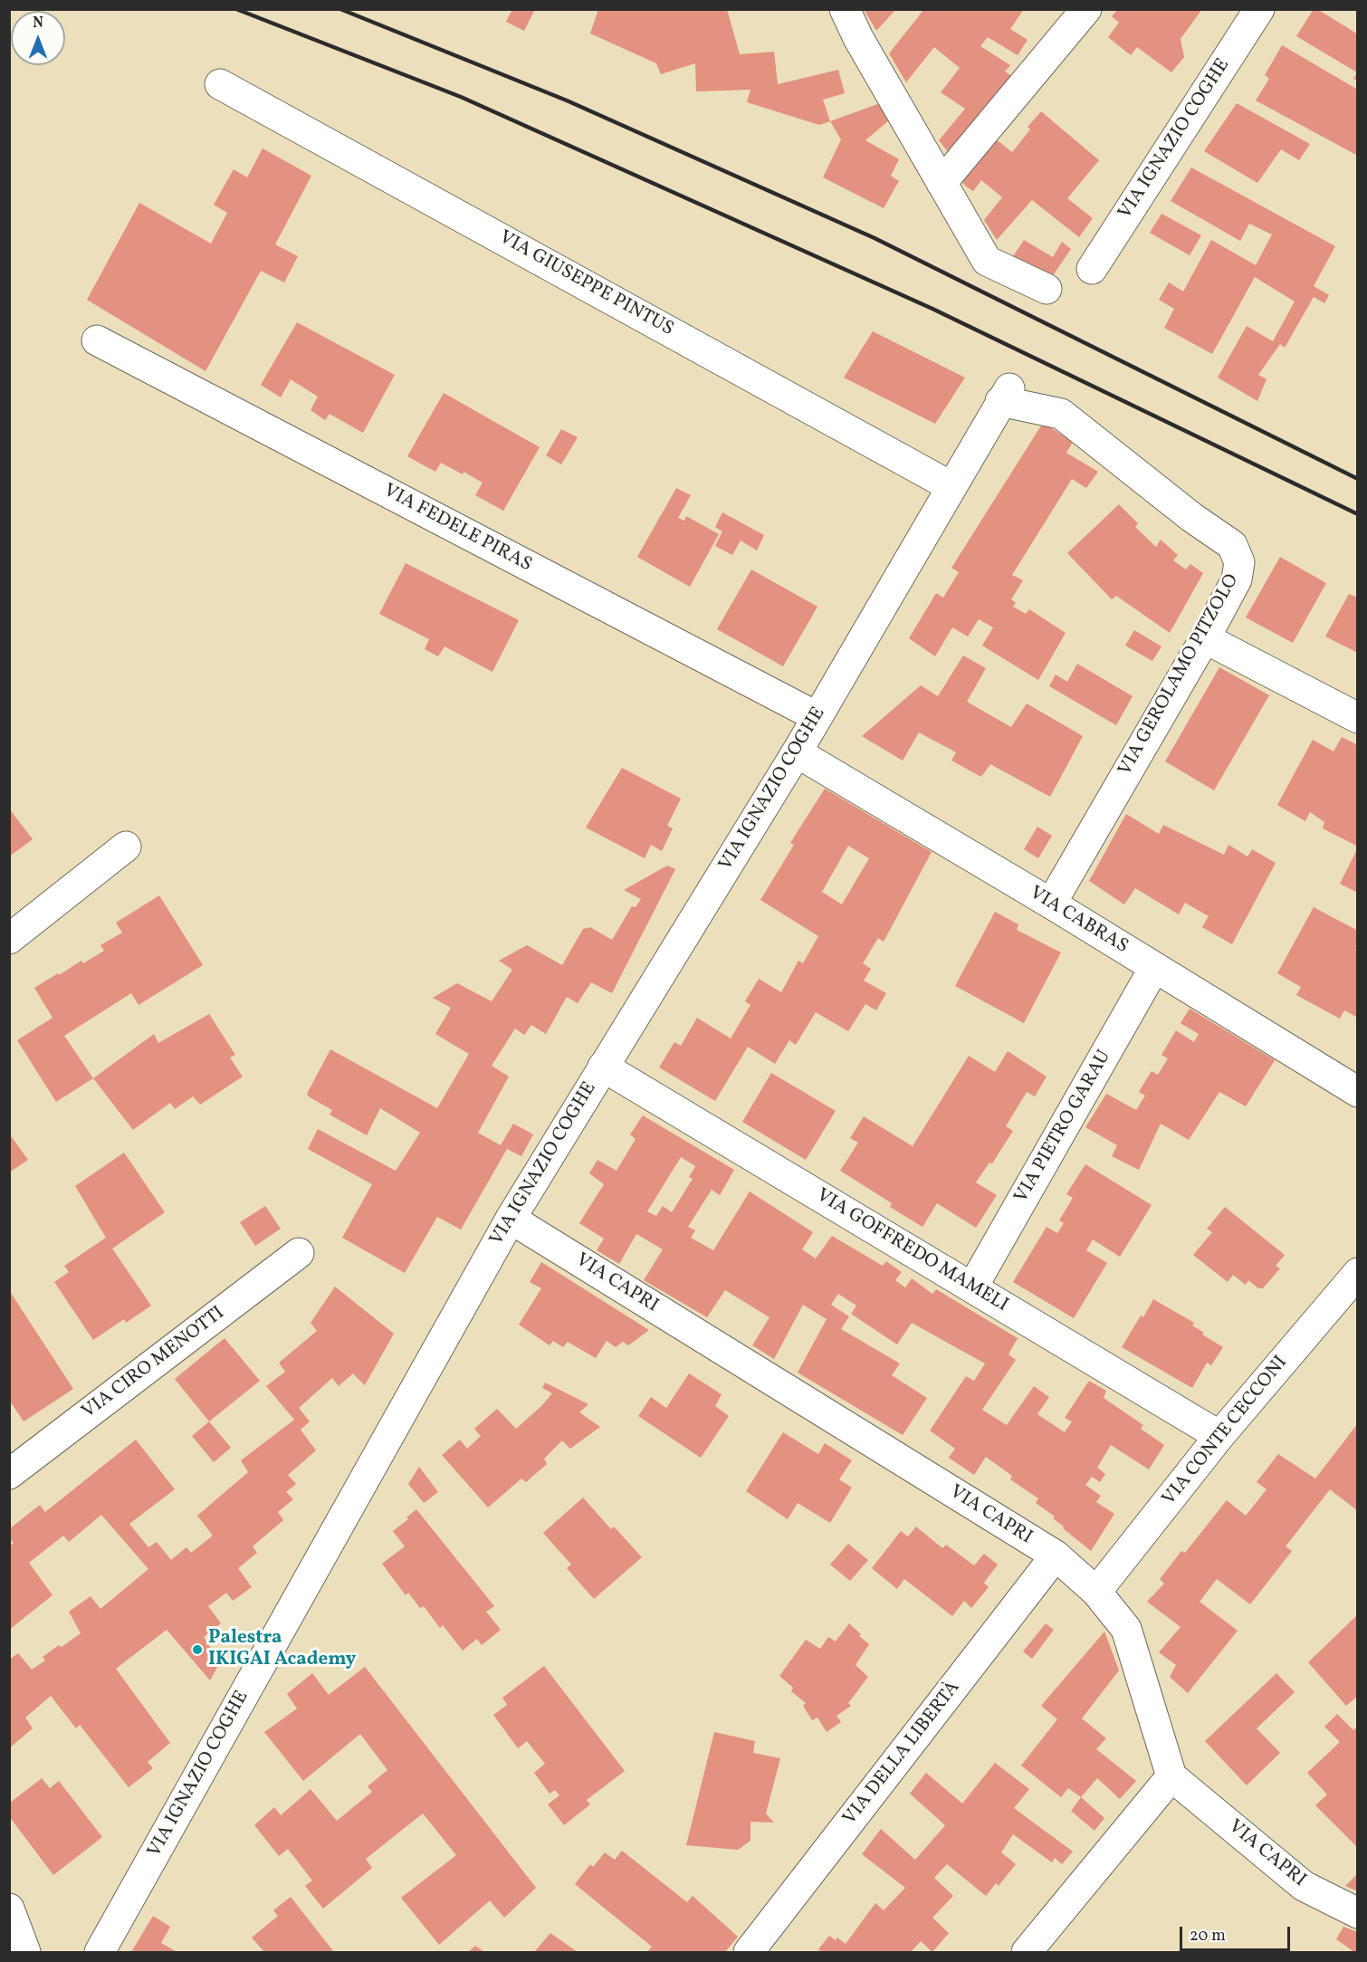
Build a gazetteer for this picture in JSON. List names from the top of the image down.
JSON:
{
  "streets": {
    "street": [
      "VIA IGNAZIO COGHE",
      "VIA GIUSEPPE PINTUS",
      "VIA FEDELE PIRAS",
      "VIA GEROLAMO PITZOLO",
      "VIA CABRAS",
      "VIA PIETRO GARAU",
      "VIA GOFFREDO MAMELI",
      "VIA CAPRI",
      "VIA CIRO MENOTTI",
      "VIA CONTE CECCONI",
      "VIA DELLA LIBERTÀ"
    ]
  },
  "crossings": [
    ["VIA IGNAZIO COGHE", "VIA GIUSEPPE PINTUS"],
    ["VIA IGNAZIO COGHE", "VIA FEDELE PIRAS"],
    ["VIA IGNAZIO COGHE", "VIA GEROLAMO PITZOLO"],
    ["VIA IGNAZIO COGHE", "VIA CABRAS"],
    ["VIA IGNAZIO COGHE", "VIA GOFFREDO MAMELI"],
    ["VIA IGNAZIO COGHE", "VIA CAPRI"],
    ["VIA GEROLAMO PITZOLO", "VIA CABRAS"],
    ["VIA CABRAS", "VIA PIETRO GARAU"],
    ["VIA PIETRO GARAU", "VIA GOFFREDO MAMELI"],
    ["VIA GOFFREDO MAMELI", "VIA CONTE CECCONI"],
    ["VIA CAPRI", "VIA CONTE CECCONI"],
    ["VIA CAPRI", "VIA DELLA LIBERTÀ"]
  ],
  "places": ["Palestra IKIGAI Academy"],
  "scale_bar": "20 m",
  "north": "top"
}
